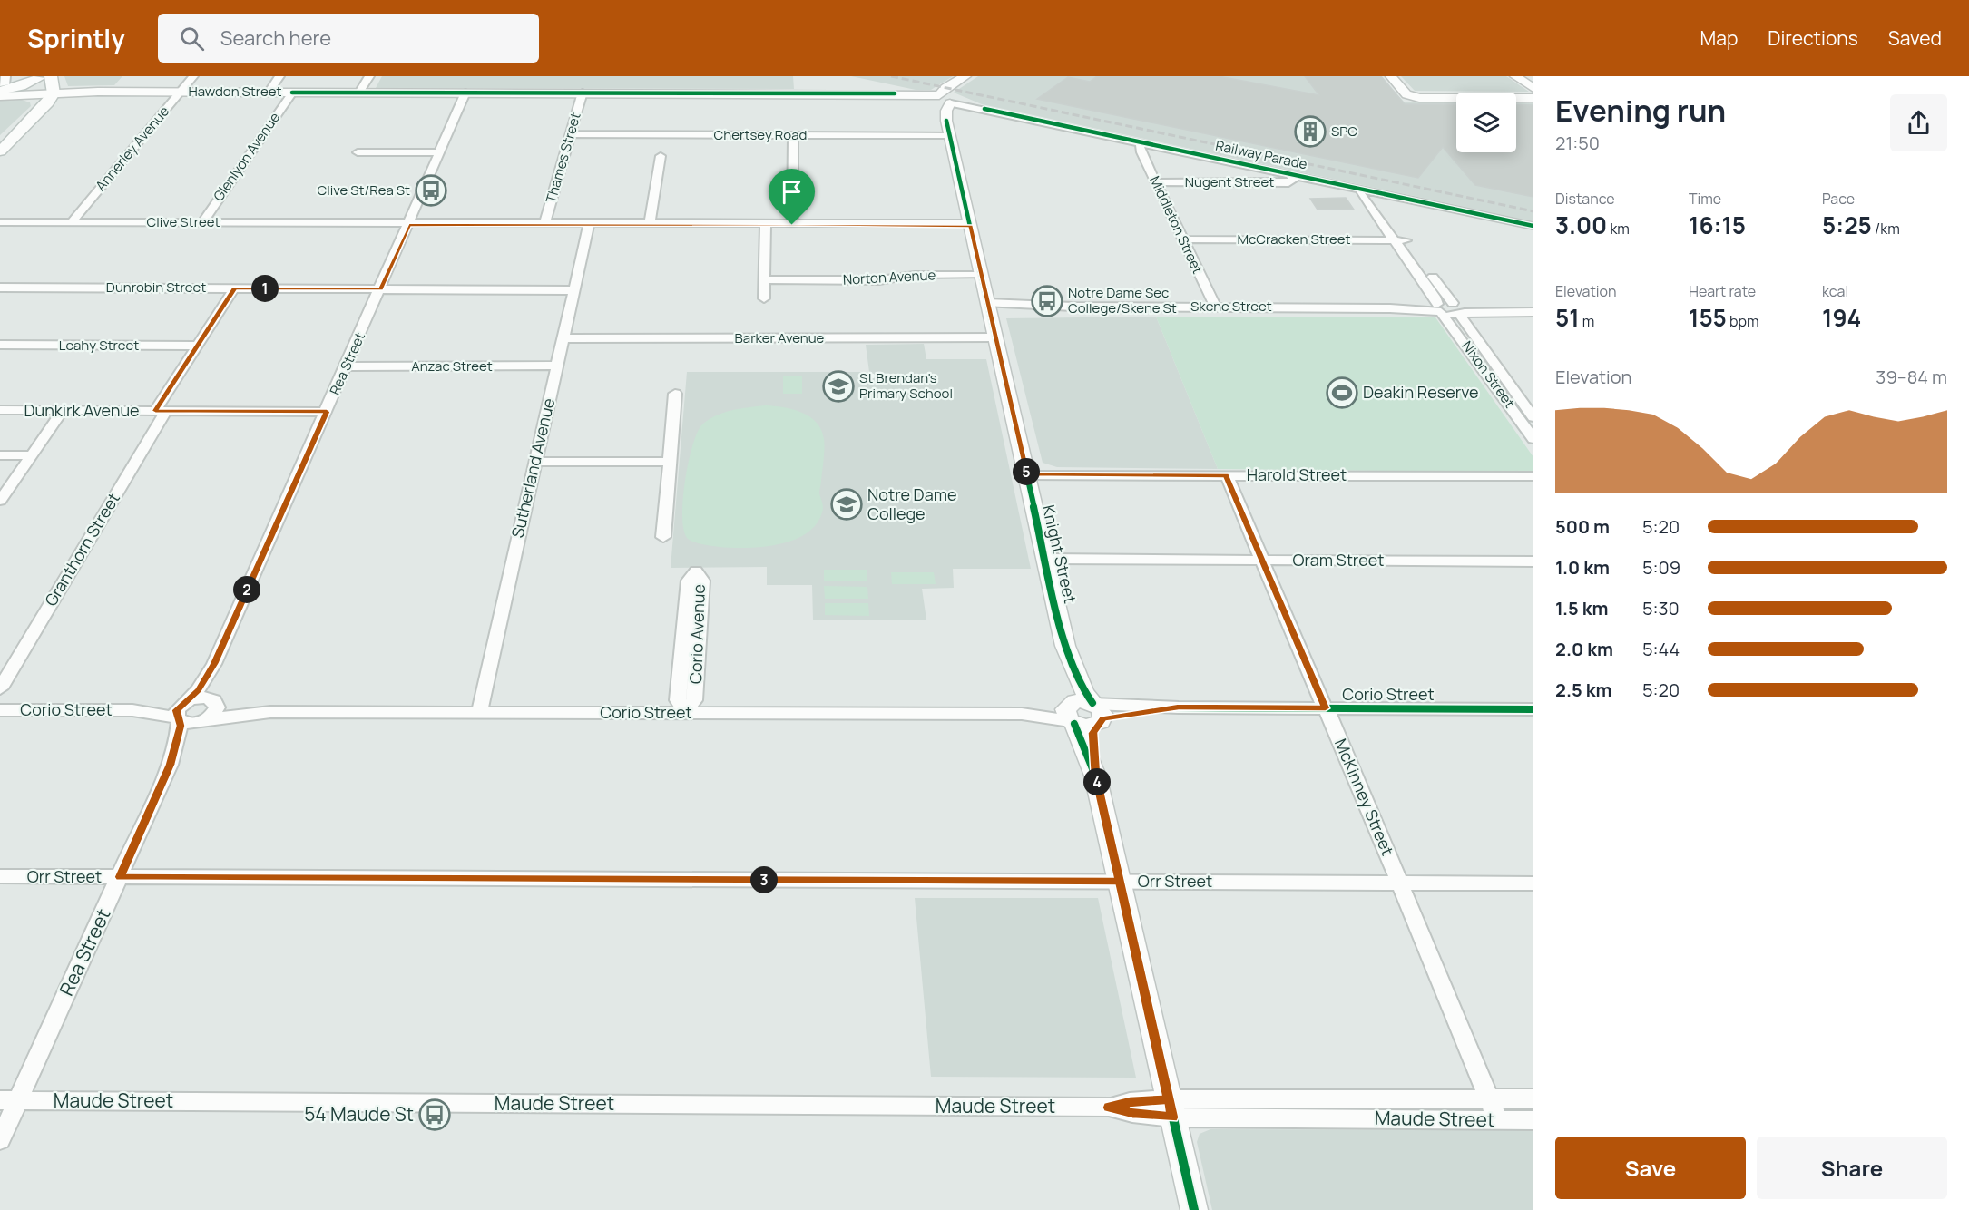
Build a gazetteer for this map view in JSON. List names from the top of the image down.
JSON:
{
  "streets": {
    "street": [
      "Hawdon Street",
      "Chertsey Road",
      "Annerley Avenue",
      "Railway Parade",
      "Glenlyon Avenue",
      "Thames Street",
      "Nugent Street",
      "Clive Street",
      "Middleton Street",
      "McCracken Street",
      "Norton Avenue",
      "Dunrobin Street",
      "Skene Street",
      "Barker Avenue",
      "Leahy Street",
      "Rea Street",
      "Anzac Street",
      "Nixon Street",
      "Dunkirk Avenue",
      "Sutherland Avenue",
      "Harold Street",
      "Granthorn Street",
      "Knight Street",
      "Oram Street",
      "Corio Avenue",
      "Corio Street",
      "McKinney Street",
      "Orr Street",
      "Maude Street"
    ]
  },
  "crossings": [
    ["Hawdon Street", "Annerley Avenue"],
    ["Hawdon Street", "Railway Parade"],
    ["Hawdon Street", "Glenlyon Avenue"],
    ["Hawdon Street", "Thames Street"],
    ["Hawdon Street", "Rea Street"],
    ["Hawdon Street", "Knight Street"],
    ["Chertsey Road", "Thames Street"],
    ["Chertsey Road", "Knight Street"],
    ["Annerley Avenue", "Clive Street"],
    ["Railway Parade", "Nugent Street"],
    ["Railway Parade", "Middleton Street"],
    ["Railway Parade", "Nixon Street"],
    ["Railway Parade", "Knight Street"],
    ["Glenlyon Avenue", "Clive Street"],
    ["Thames Street", "Clive Street"],
    ["Nugent Street", "Middleton Street"],
    ["Clive Street", "Rea Street"],
    ["Clive Street", "Sutherland Avenue"],
    ["Clive Street", "Knight Street"],
    ["Middleton Street", "McCracken Street"],
    ["Middleton Street", "Skene Street"],
    ["McCracken Street", "Nixon Street"],
    ["Norton Avenue", "Knight Street"],
    ["Dunrobin Street", "Rea Street"],
    ["Dunrobin Street", "Sutherland Avenue"],
    ["Dunrobin Street", "Granthorn Street"],
    ["Skene Street", "Nixon Street"],
    ["Skene Street", "Knight Street"],
    ["Barker Avenue", "Sutherland Avenue"],
    ["Barker Avenue", "Knight Street"],
    ["Leahy Street", "Granthorn Street"],
    ["Rea Street", "Anzac Street"],
    ["Rea Street", "Dunkirk Avenue"],
    ["Rea Street", "Corio Street"],
    ["Rea Street", "Orr Street"],
    ["Rea Street", "Maude Street"],
    ["Anzac Street", "Sutherland Avenue"],
    ["Dunkirk Avenue", "Granthorn Street"],
    ["Sutherland Avenue", "Corio Street"],
    ["Harold Street", "Knight Street"],
    ["Harold Street", "McKinney Street"],
    ["Knight Street", "Oram Street"],
    ["Knight Street", "Corio Street"],
    ["Knight Street", "Orr Street"],
    ["Knight Street", "Maude Street"],
    ["Oram Street", "McKinney Street"],
    ["Corio Avenue", "Corio Street"],
    ["Corio Street", "McKinney Street"],
    ["McKinney Street", "Orr Street"],
    ["McKinney Street", "Maude Street"]
  ],
  "places": {
    "building": ["SPC"],
    "bus stop": ["Clive St/Rea St", "Notre Dame Sec College/Skene St", "54 Maude St"],
    "school or university": ["St Brendan's Primary School", "Notre Dame College"],
    "sports": ["Deakin Reserve"]
  },
  "page": {
    "header": "Sprintly",
    "search": "Search here",
    "nav": ["Map", "Directions", "Saved"],
    "heading": ["Evening run", "21:50"],
    "stats": [
      ["Distance", "3.00 km"],
      ["Time", "16:15"],
      ["Pace", "5:25 /km"],
      ["Elevation", "51 m"],
      ["Heart rate", "155 bpm"],
      ["kcal", "194"]
    ],
    "pins": [
      "1",
      "5",
      "2",
      "4",
      "3"
    ],
    "chart": ["Elevation", "39–84 m"],
    "list": [
      {
        "name": "500 m",
        "note": "5:20"
      },
      {
        "name": "1.0 km",
        "note": "5:09"
      },
      {
        "name": "1.5 km",
        "note": "5:30"
      },
      {
        "name": "2.0 km",
        "note": "5:44"
      },
      {
        "name": "2.5 km",
        "note": "5:20"
      }
    ],
    "buttons": ["Save", "Share"]
  }
}
